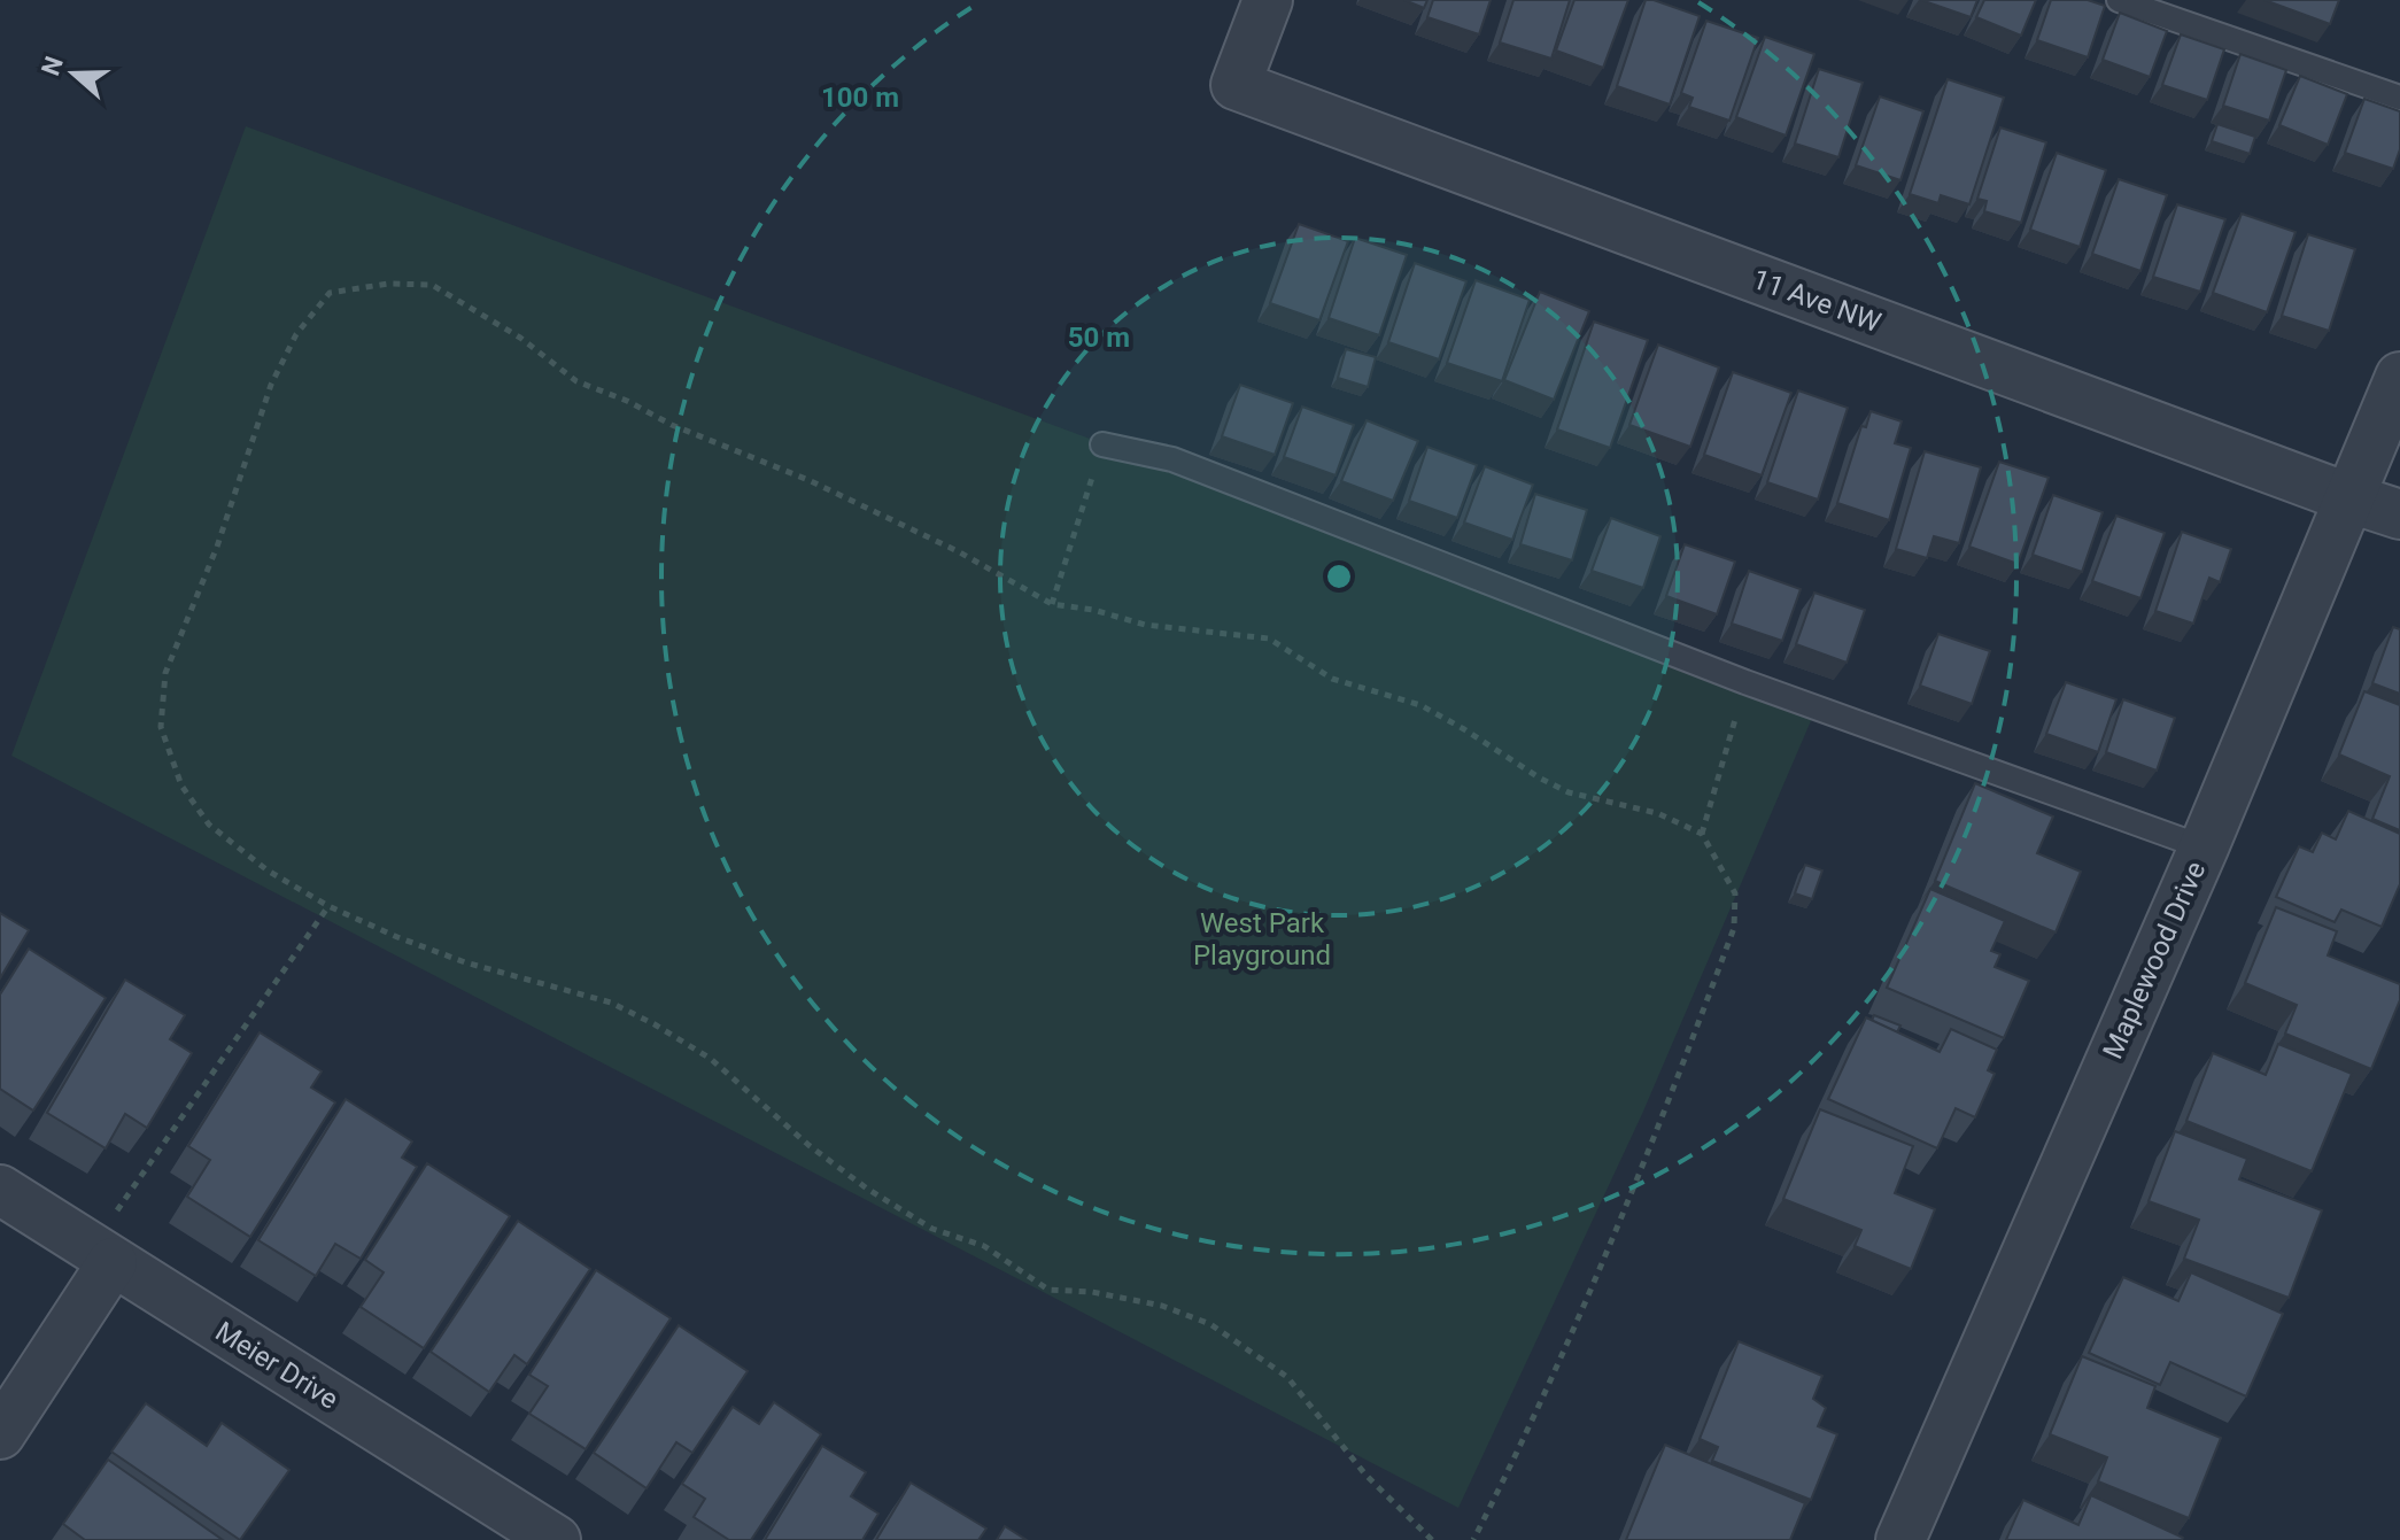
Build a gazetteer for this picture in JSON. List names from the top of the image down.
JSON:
{
  "streets": {
    "street": ["11 Ave NW", "Maplewood Drive", "Meier Drive"]
  },
  "crossings": [
    ["11 Ave NW", "Maplewood Drive"]
  ],
  "parks": ["West Park Playground"],
  "north": "left",
  "rings": ["100 m", "50 m"]
}
